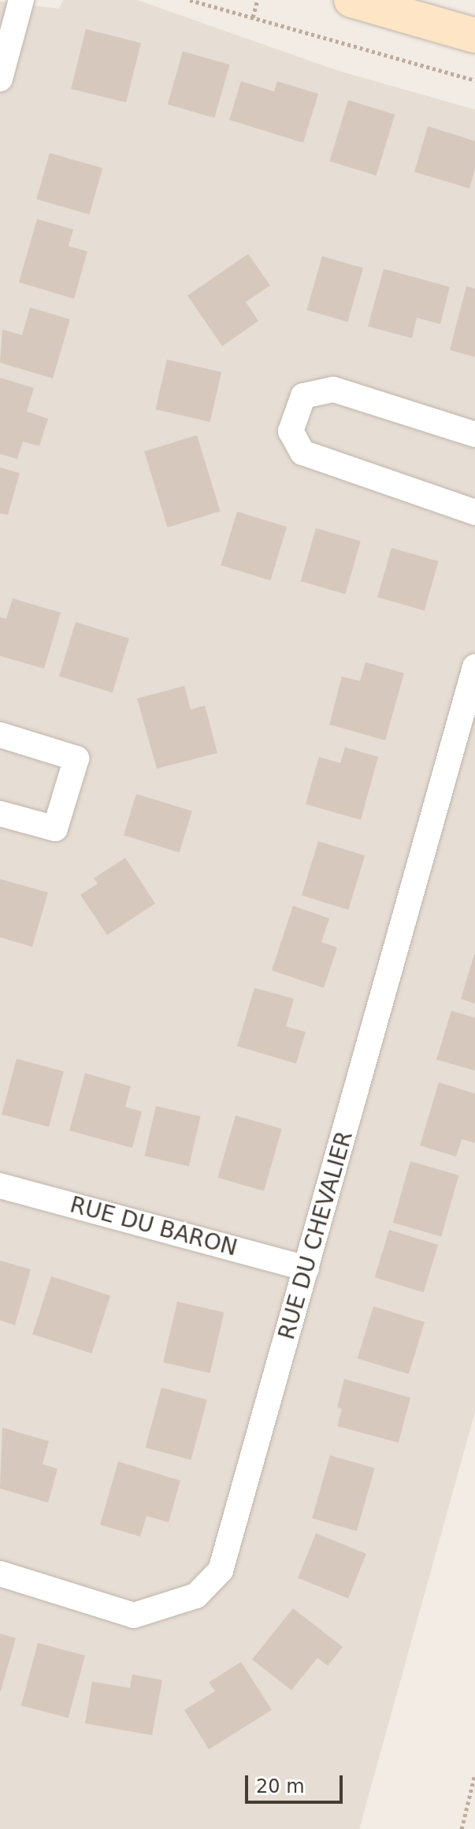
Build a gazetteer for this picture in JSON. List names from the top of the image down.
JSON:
{
  "streets": {
    "street": ["RUE DU BARON", "RUE DU CHEVALIER"]
  },
  "crossings": [
    ["RUE DU BARON", "RUE DU CHEVALIER"]
  ],
  "scale_bar": "20 m"
}
